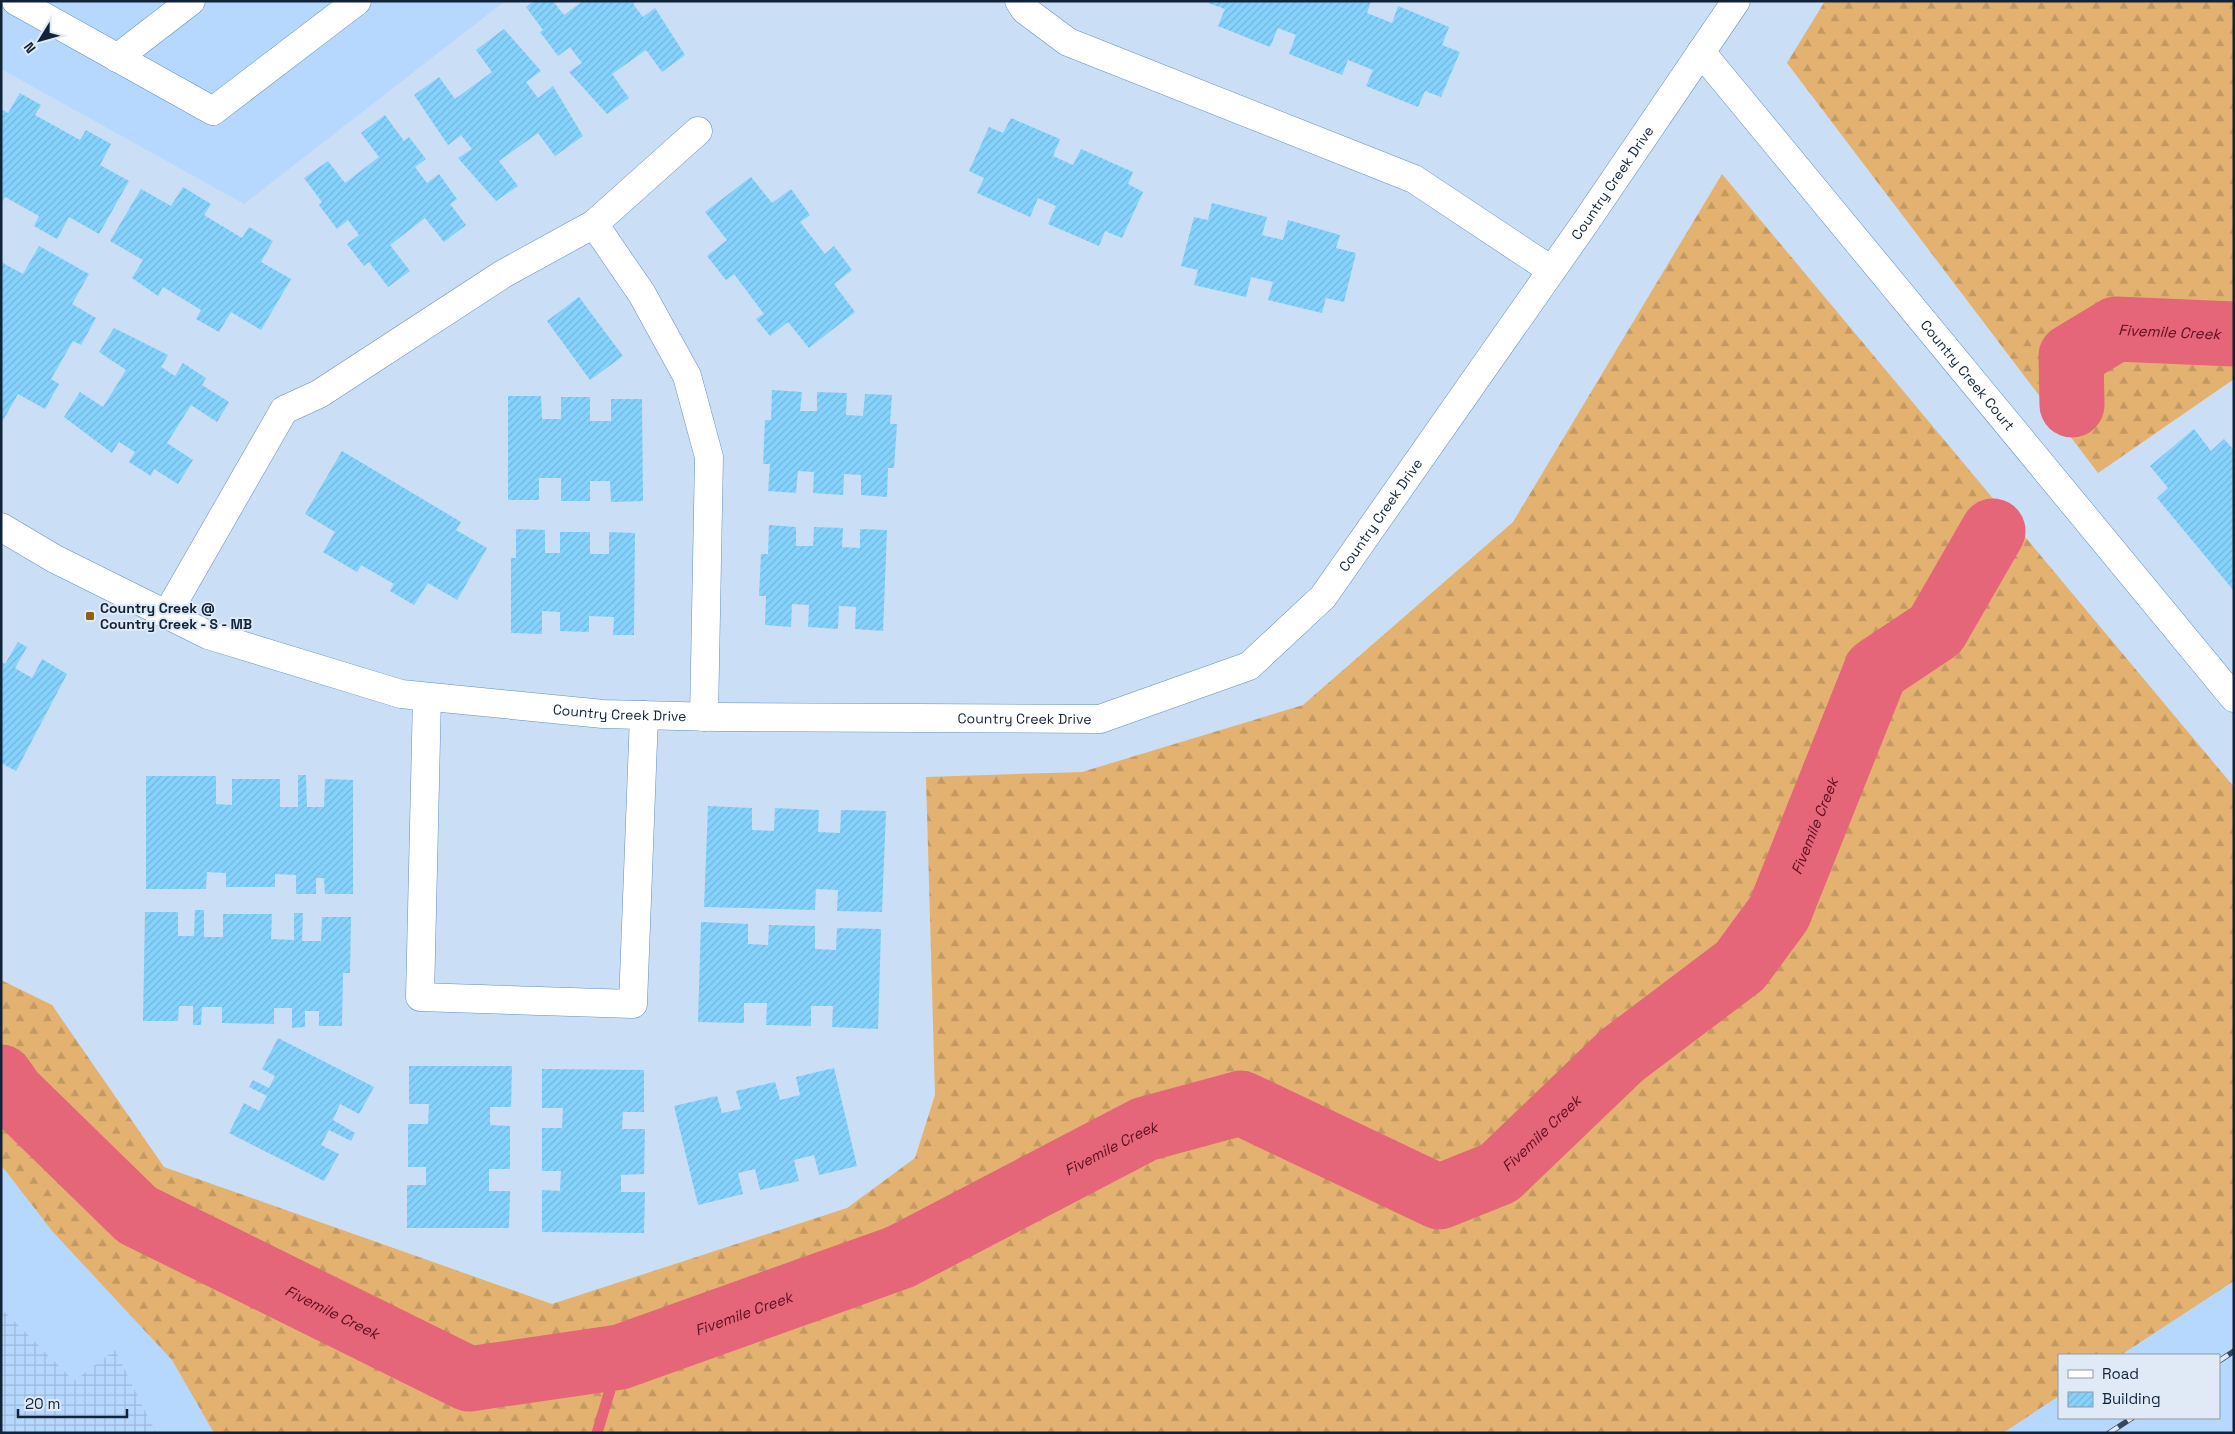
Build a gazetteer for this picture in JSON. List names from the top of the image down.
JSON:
{
  "streets": {
    "street": ["Country Creek Drive", "Country Creek Court"]
  },
  "crossings": [
    ["Country Creek Drive", "Country Creek Court"]
  ],
  "water": ["Fivemile Creek"],
  "places": {
    "transit": ["Country Creek @ Country Creek - S - MB"]
  },
  "legend": ["Road", "Building"],
  "scale_bar": "20 m",
  "north": "bottom left"
}
